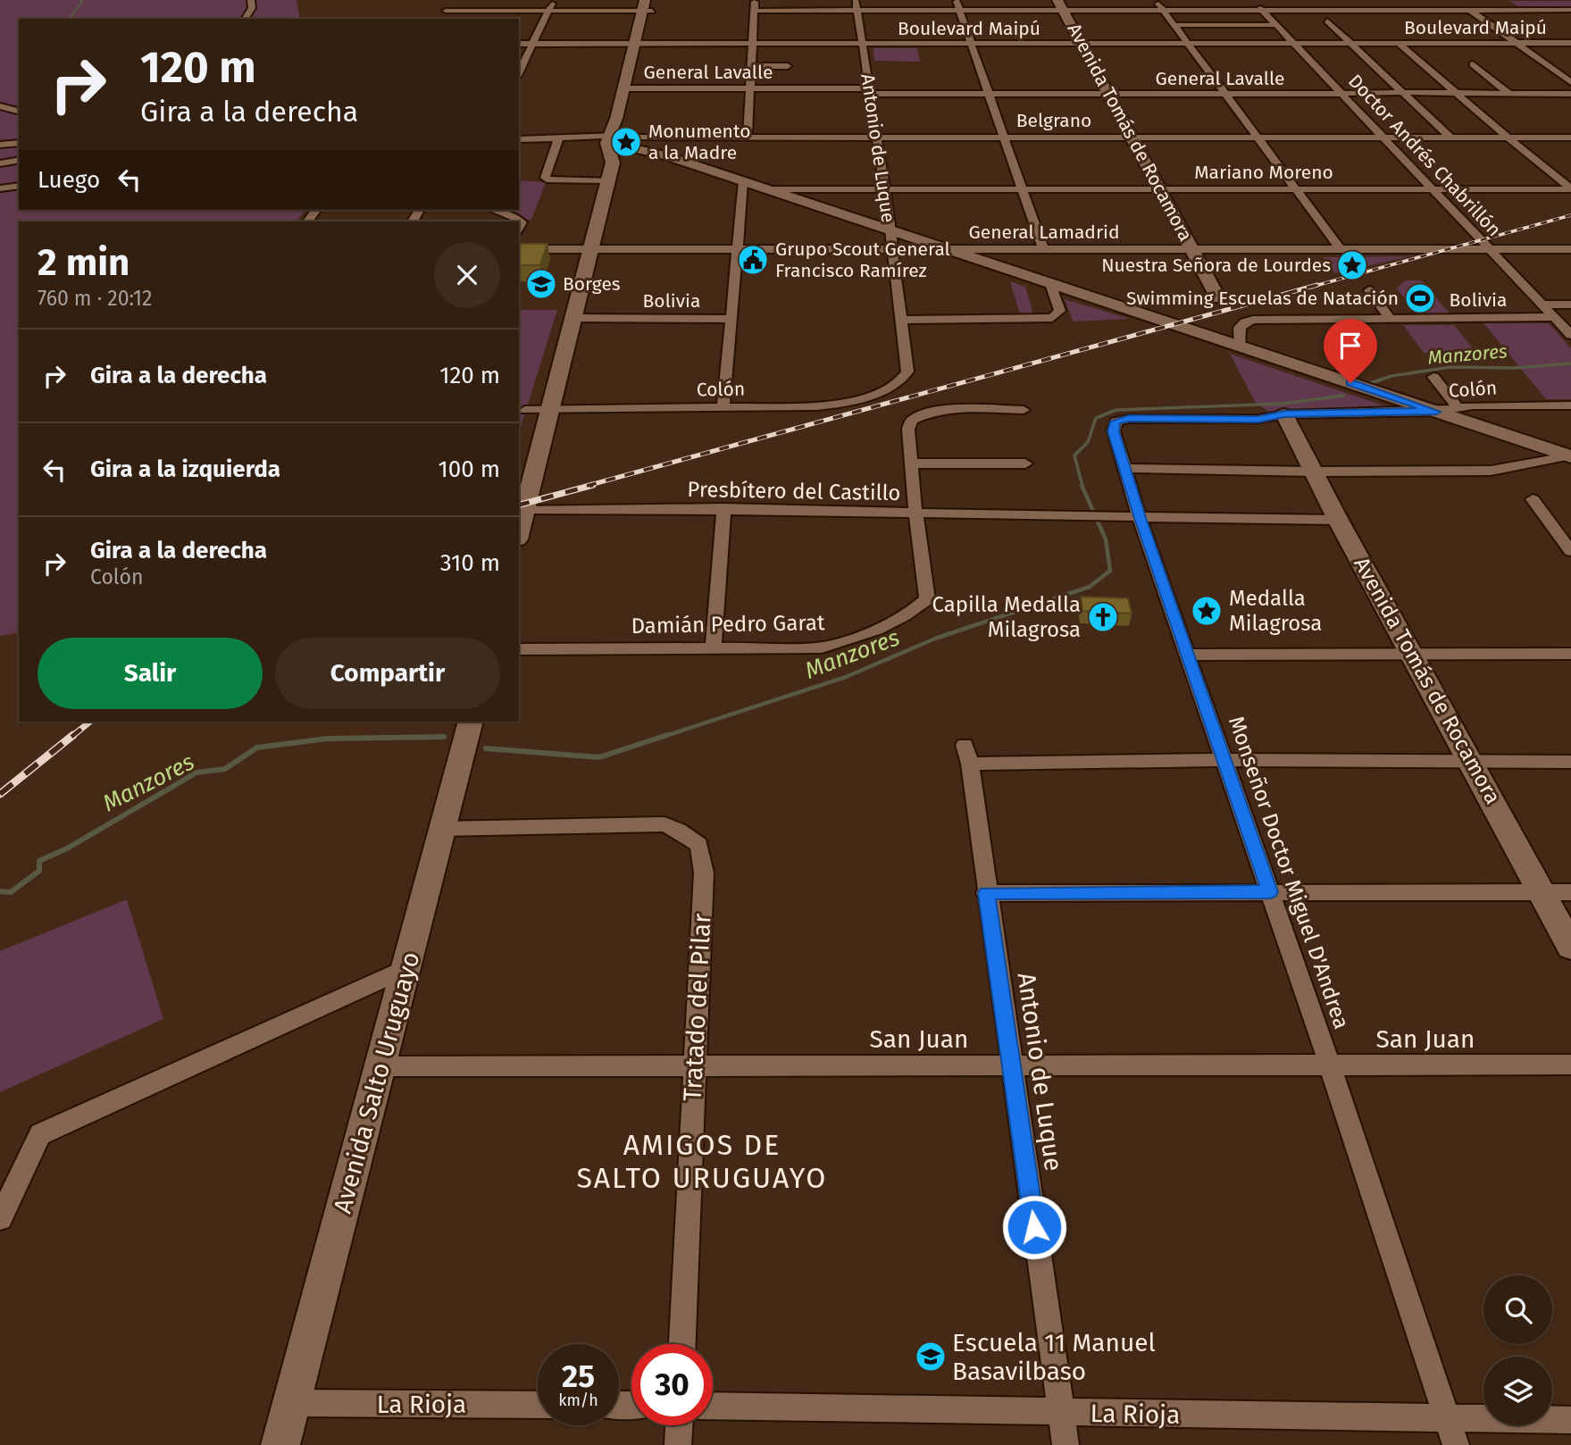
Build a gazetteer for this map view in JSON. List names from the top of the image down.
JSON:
{
  "streets": {
    "main road": ["Avenida Tomás de Rocamora", "Avenida Salto Uruguayo"],
    "street": [
      "Boulevard Maipú",
      "General Lavalle",
      "Belgrano",
      "Antonio de Luque",
      "Doctor Andrés Chabrillón",
      "Mariano Moreno",
      "General Lamadrid",
      "Bolivia",
      "Colón",
      "Presbítero del Castillo",
      "Damián Pedro Garat",
      "Monseñor Doctor Miguel D'Andrea",
      "Tratado del Pilar",
      "San Juan",
      "La Rioja"
    ]
  },
  "crossings": [
    ["Boulevard Maipú", "Avenida Tomás de Rocamora"],
    ["Boulevard Maipú", "Antonio de Luque"],
    ["Boulevard Maipú", "Doctor Andrés Chabrillón"],
    ["General Lavalle", "Avenida Tomás de Rocamora"],
    ["General Lavalle", "Antonio de Luque"],
    ["General Lavalle", "Doctor Andrés Chabrillón"],
    ["Belgrano", "Avenida Tomás de Rocamora"],
    ["Belgrano", "Antonio de Luque"],
    ["Belgrano", "Doctor Andrés Chabrillón"],
    ["Avenida Tomás de Rocamora", "Mariano Moreno"],
    ["Avenida Tomás de Rocamora", "General Lamadrid"],
    ["Avenida Tomás de Rocamora", "Colón"],
    ["Antonio de Luque", "Mariano Moreno"],
    ["Antonio de Luque", "General Lamadrid"],
    ["Antonio de Luque", "Colón"],
    ["Antonio de Luque", "Monseñor Doctor Miguel D'Andrea"],
    ["Antonio de Luque", "San Juan"],
    ["Antonio de Luque", "La Rioja"],
    ["Doctor Andrés Chabrillón", "Mariano Moreno"],
    ["Doctor Andrés Chabrillón", "General Lamadrid"],
    ["Doctor Andrés Chabrillón", "Bolivia"],
    ["Colón", "Monseñor Doctor Miguel D'Andrea"],
    ["Presbítero del Castillo", "Damián Pedro Garat"],
    ["Presbítero del Castillo", "Monseñor Doctor Miguel D'Andrea"],
    ["Monseñor Doctor Miguel D'Andrea", "San Juan"],
    ["Monseñor Doctor Miguel D'Andrea", "La Rioja"],
    ["Tratado del Pilar", "San Juan"],
    ["Tratado del Pilar", "Avenida Salto Uruguayo"],
    ["San Juan", "Avenida Salto Uruguayo"],
    ["Avenida Salto Uruguayo", "La Rioja"]
  ],
  "districts": ["AMIGOS DE SALTO URUGUAYO"],
  "water": ["Manzores"],
  "places": {
    "place": ["Monumento a la Madre", "Nuestra Señora de Lourdes", "Medalla Milagrosa"],
    "public building": ["Grupo Scout General Francisco Ramírez"],
    "school or university": ["Borges", "Escuela 11 Manuel Basavilbaso"],
    "sports": ["Swimming Escuelas de Natación"],
    "church": ["Capilla Medalla Milagrosa"]
  },
  "page": {
    "turn": ["120 m", "Gira a la derecha"],
    "then": "Luego",
    "heading": ["2 min", "760 m · 20:12"],
    "list": [
      {
        "name": "Gira a la derecha",
        "value": "120 m"
      },
      {
        "name": "Gira a la izquierda",
        "value": "100 m"
      },
      {
        "name": "Gira a la derecha",
        "note": "Colón",
        "value": "310 m"
      }
    ],
    "buttons": ["Salir", "Compartir"],
    "speed": "25 km/h",
    "limit": "30"
  }
}
